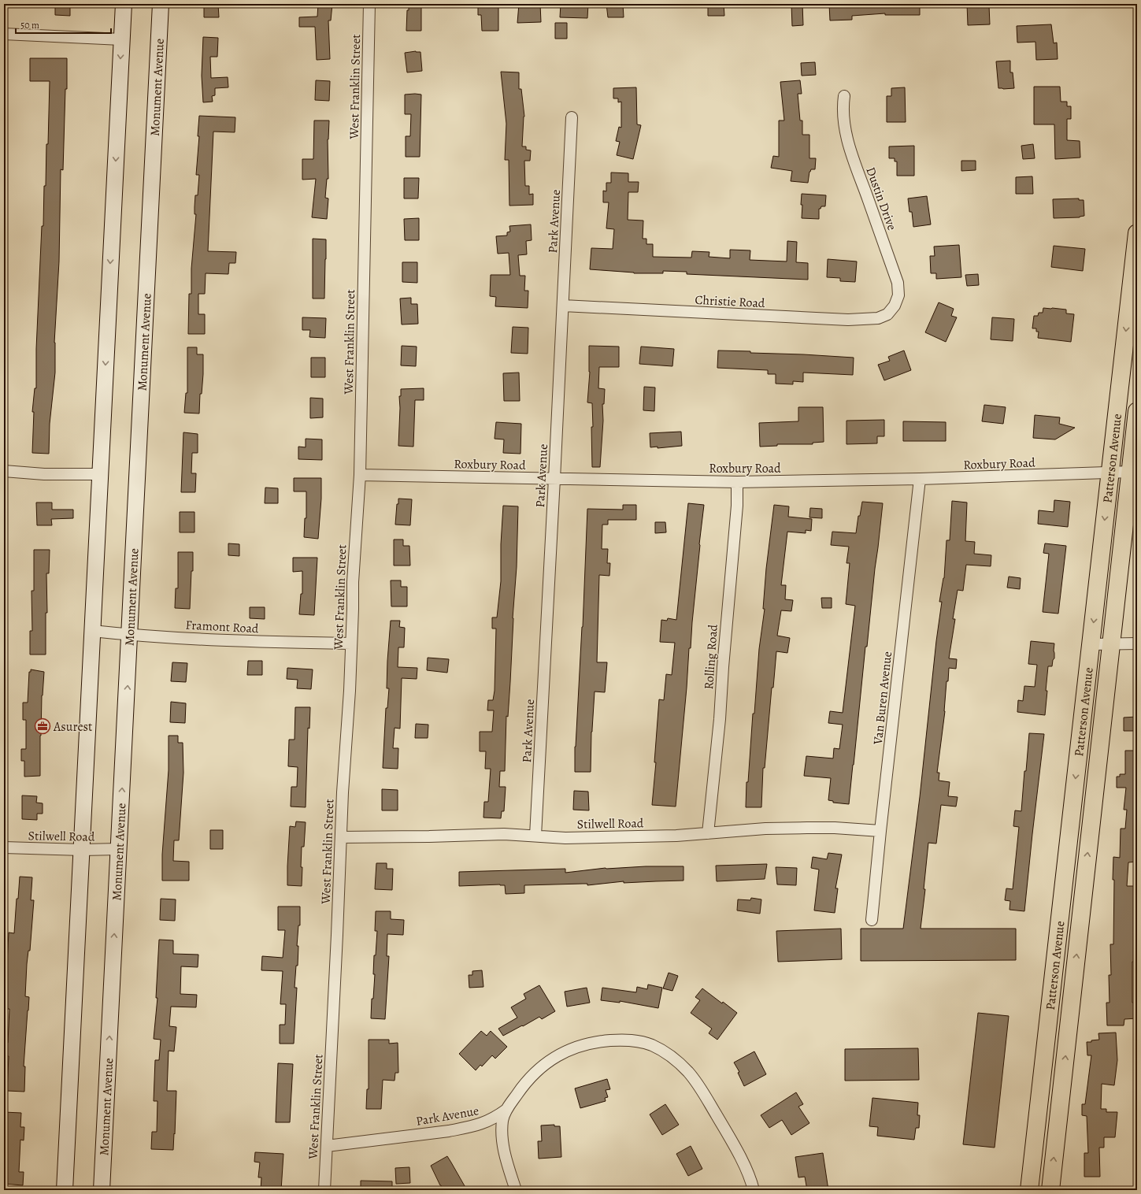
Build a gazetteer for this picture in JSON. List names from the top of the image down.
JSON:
{
  "streets": {
    "main road": ["Patterson Avenue"],
    "street": [
      "West Franklin Street",
      "Monument Avenue",
      "Dustin Drive",
      "Park Avenue",
      "Christie Road",
      "Roxbury Road",
      "Framont Road",
      "Rolling Road",
      "Van Buren Avenue",
      "Stilwell Road"
    ]
  },
  "crossings": [
    ["West Franklin Street", "Park Avenue"],
    ["West Franklin Street", "Roxbury Road"],
    ["West Franklin Street", "Framont Road"],
    ["West Franklin Street", "Stilwell Road"],
    ["Monument Avenue", "Framont Road"],
    ["Monument Avenue", "Stilwell Road"],
    ["Dustin Drive", "Christie Road"],
    ["Park Avenue", "Christie Road"],
    ["Park Avenue", "Roxbury Road"],
    ["Park Avenue", "Stilwell Road"],
    ["Patterson Avenue", "Roxbury Road"],
    ["Roxbury Road", "Rolling Road"],
    ["Roxbury Road", "Van Buren Avenue"],
    ["Rolling Road", "Stilwell Road"],
    ["Van Buren Avenue", "Stilwell Road"]
  ],
  "places": {
    "office": ["Asurest"]
  },
  "scale_bar": "50 m"
}
